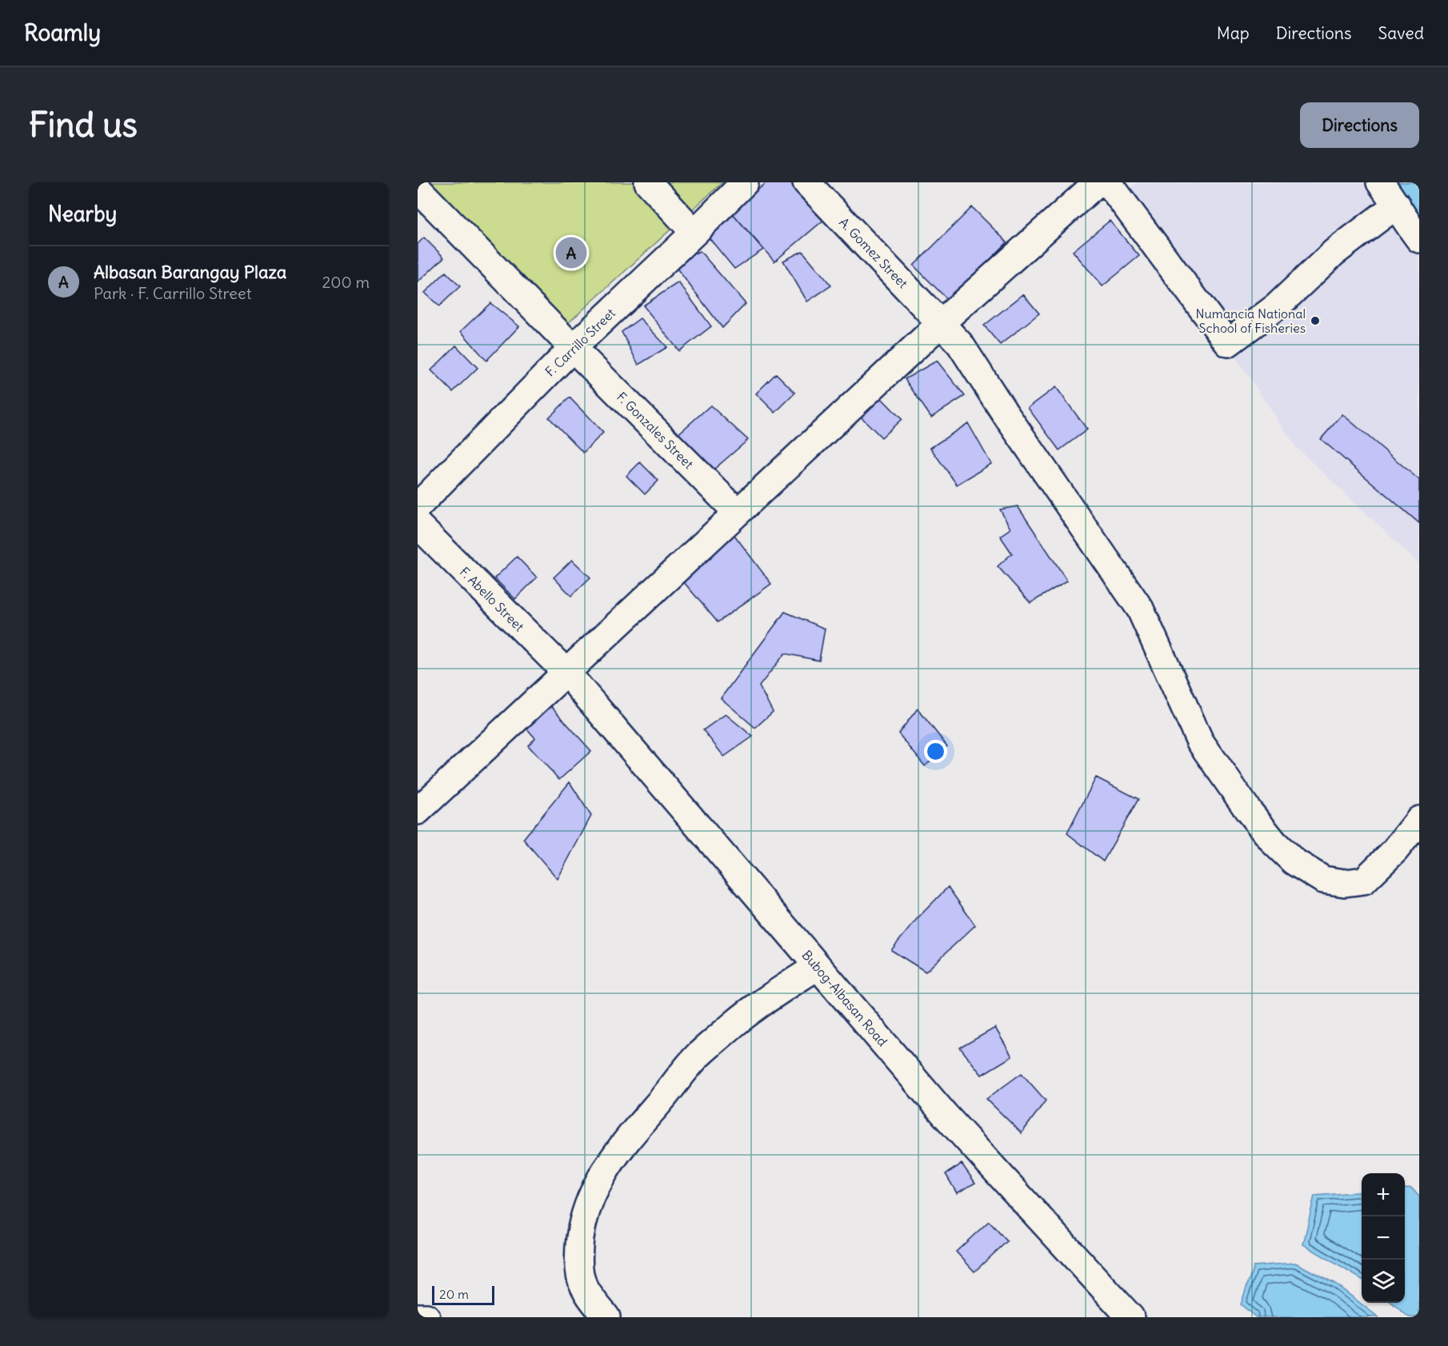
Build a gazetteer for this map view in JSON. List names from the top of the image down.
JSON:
{
  "streets": {
    "street": [
      "A. Gomez Street",
      "F. Carrillo Street",
      "F. Gonzales Street",
      "F. Abello Street",
      "Bubog-Albasan Road"
    ]
  },
  "crossings": [
    ["F. Carrillo Street", "F. Gonzales Street"],
    ["F. Abello Street", "Bubog-Albasan Road"]
  ],
  "places": ["Numancia National School of Fisheries"],
  "scale_bar": "20 m",
  "page": {
    "header": "Roamly",
    "nav": ["Map", "Directions", "Saved"],
    "buttons": "Directions",
    "title": "Find us",
    "heading": "Nearby",
    "pins": "A",
    "list": [
      {
        "mark": "A",
        "name": "Albasan Barangay Plaza",
        "note": "Park · F. Carrillo Street",
        "value": "200 m"
      }
    ],
    "map_buttons": ["+", "−"],
    "scale": "20 m"
  }
}
